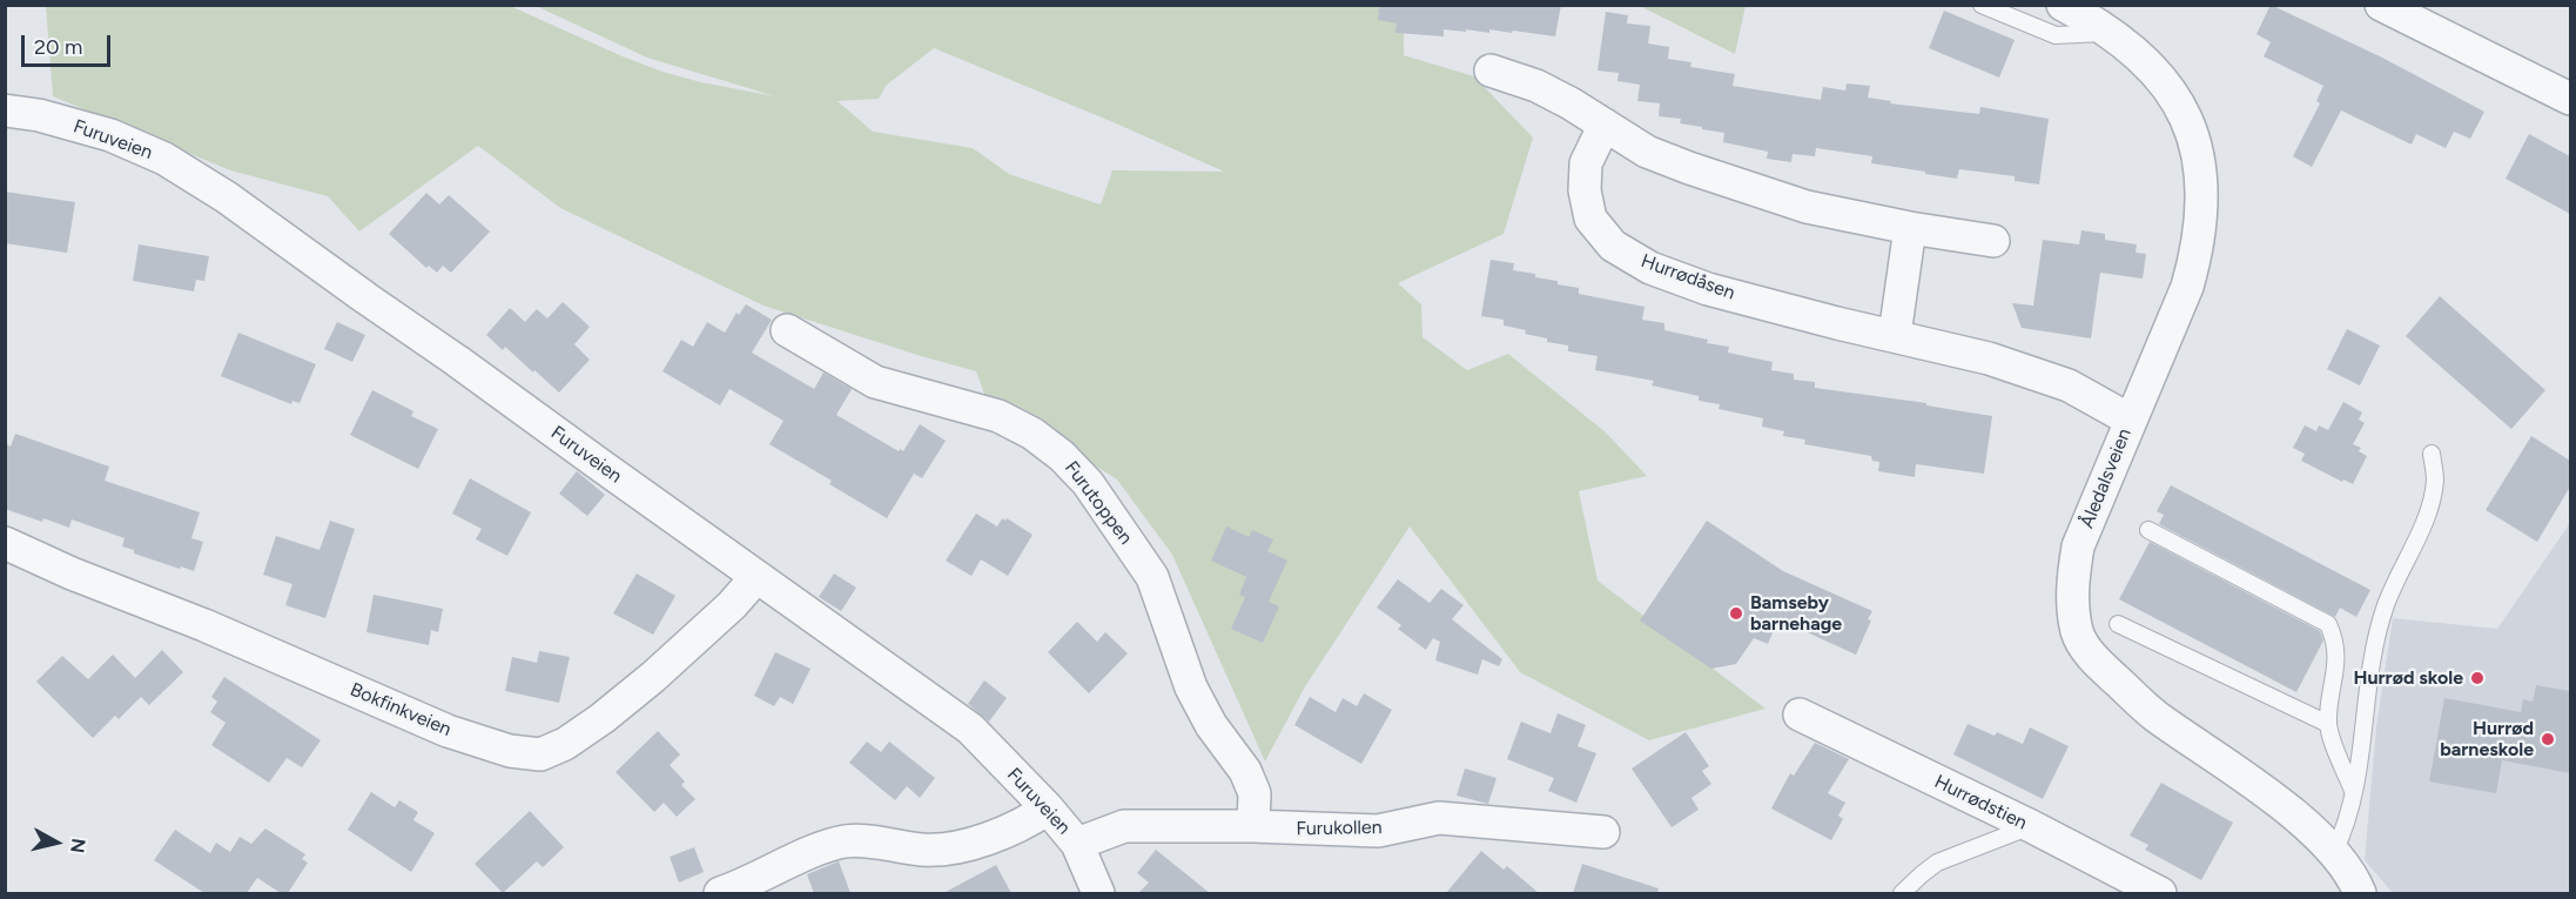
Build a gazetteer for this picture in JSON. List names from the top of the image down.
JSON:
{
  "streets": {
    "street": [
      "Furuveien",
      "Hurrødåsen",
      "Åledalsveien",
      "Furutoppen",
      "Bokfinkveien",
      "Hurrødstien",
      "Furukollen"
    ]
  },
  "crossings": [
    ["Furuveien", "Bokfinkveien"],
    ["Furuveien", "Furukollen"],
    ["Hurrødåsen", "Åledalsveien"],
    ["Furutoppen", "Furukollen"]
  ],
  "places": ["Bamseby barnehage", "Hurrød skole", "Hurrød barneskole"],
  "scale_bar": "20 m",
  "north": "right"
}
